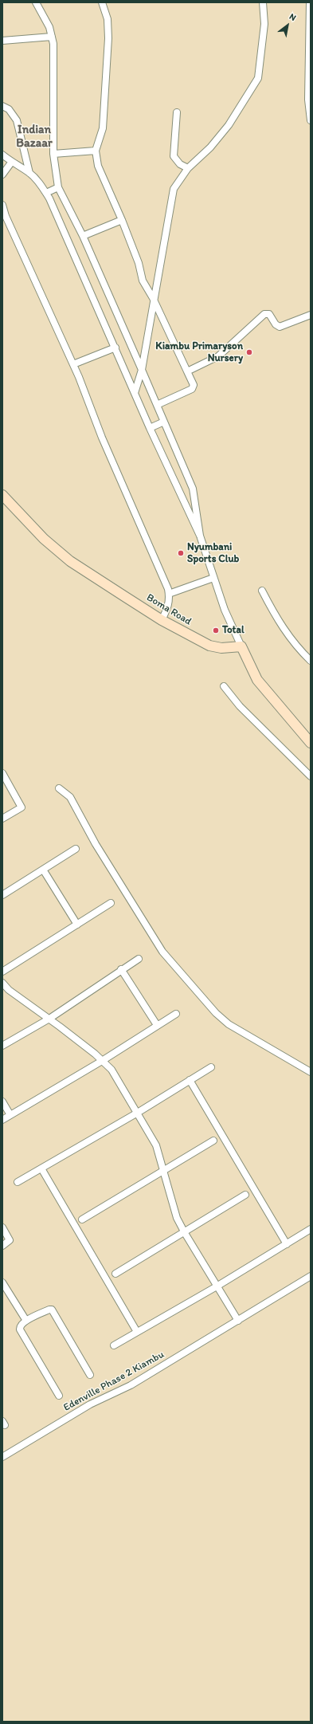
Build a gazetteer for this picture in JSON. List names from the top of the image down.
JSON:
{
  "streets": {
    "main road": ["Boma Road"],
    "street": ["Edenville Phase 2 Kiambu"]
  },
  "districts": ["Indian Bazaar"],
  "places": ["Kiambu Primaryson Nursery", "Nyumbani Sports Club", "Total"],
  "north": "top right"
}
